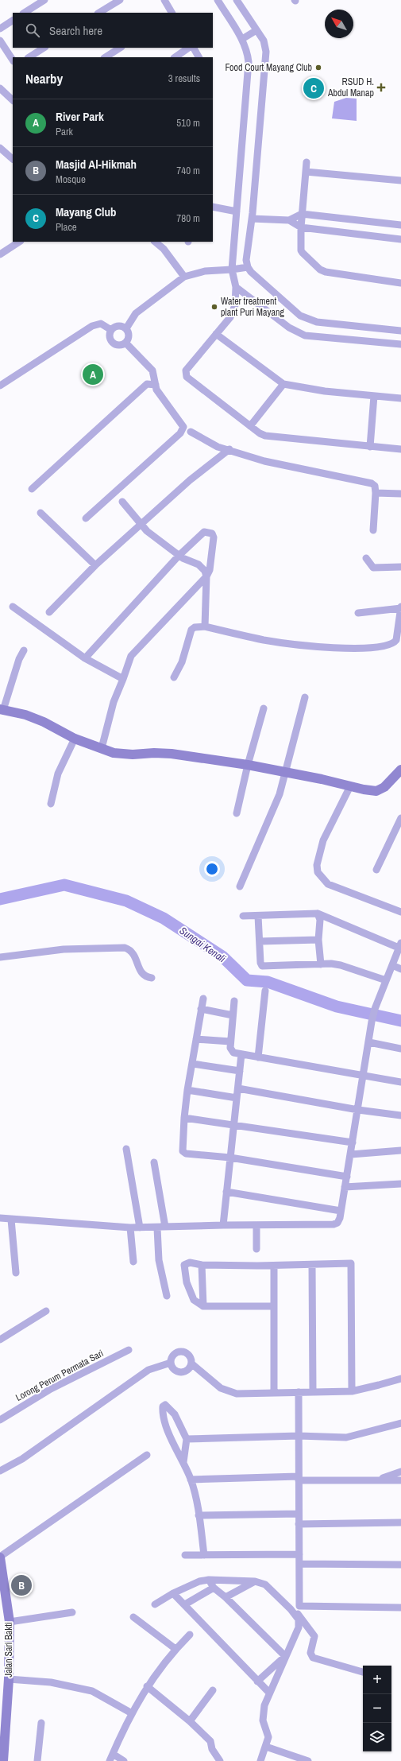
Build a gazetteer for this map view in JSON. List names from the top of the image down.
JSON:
{
  "streets": {
    "street": ["Lorong Perum Permata Sari", "Jalan Sari Bakti"]
  },
  "water": ["Sungai Kenali"],
  "places": {
    "other": ["Food Court Mayang Club", "Water treatment plant Puri Mayang"],
    "health": ["RSUD H. Abdul Manap"]
  },
  "north": "top left",
  "page": {
    "search": "Search here",
    "heading": ["Nearby", "3 results"],
    "pins": ["C", "A", "B"],
    "list": [
      {
        "mark": "A",
        "name": "River Park",
        "note": "Park",
        "value": "510 m"
      },
      {
        "mark": "B",
        "name": "Masjid Al-Hikmah",
        "note": "Mosque",
        "value": "740 m"
      },
      {
        "mark": "C",
        "name": "Mayang Club",
        "note": "Place",
        "value": "780 m"
      }
    ],
    "map_buttons": ["+", "−"]
  }
}
